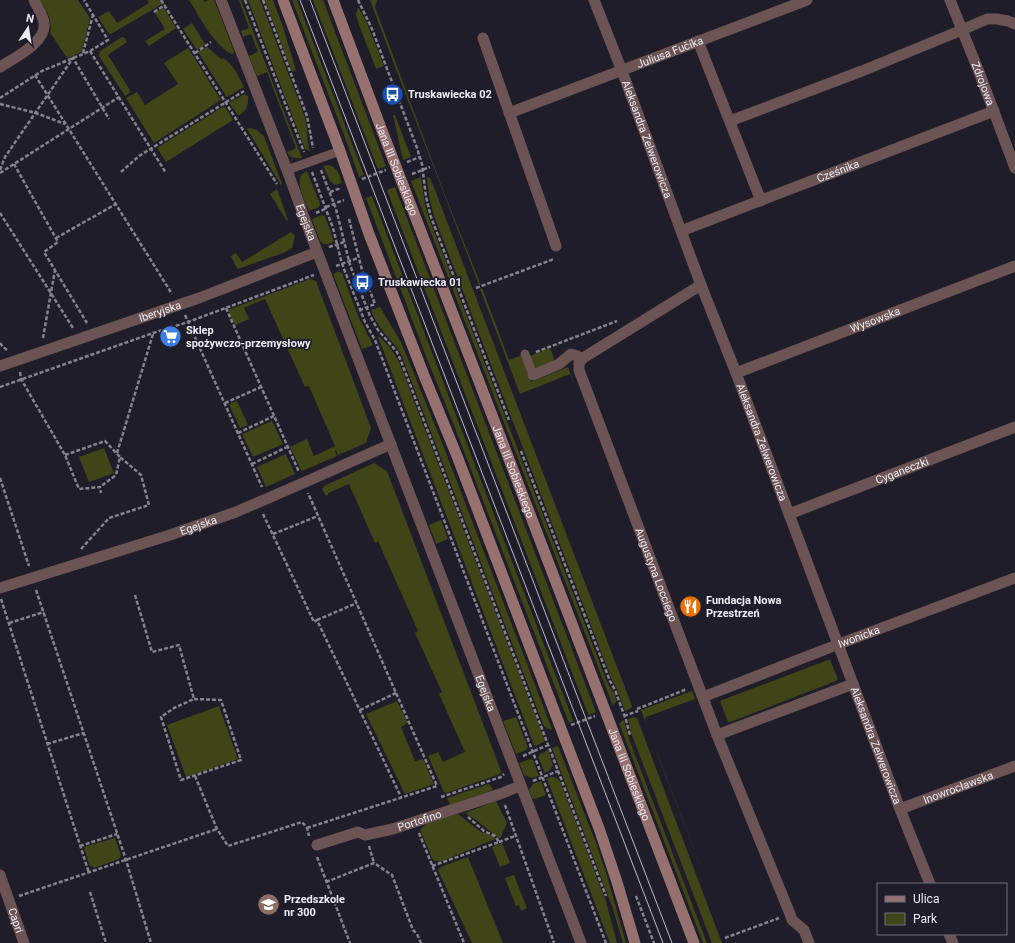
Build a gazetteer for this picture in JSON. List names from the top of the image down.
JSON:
{
  "streets": {
    "main road": ["Jana III Sobieskiego"],
    "street": [
      "Juliusa Fučíka",
      "Zdrojowa",
      "Aleksandra Zelwerowicza",
      "Cześnika",
      "Egejska",
      "Iberyjska",
      "Wysowska",
      "Cyganeczki",
      "Augustyna Locciego",
      "Iwonicka",
      "Inowrocławska",
      "Portofino",
      "Capri"
    ]
  },
  "crossings": [
    ["Juliusa Fučíka", "Aleksandra Zelwerowicza"],
    ["Zdrojowa", "Cześnika"],
    ["Aleksandra Zelwerowicza", "Cześnika"],
    ["Aleksandra Zelwerowicza", "Wysowska"],
    ["Aleksandra Zelwerowicza", "Cyganeczki"],
    ["Aleksandra Zelwerowicza", "Iwonicka"],
    ["Aleksandra Zelwerowicza", "Inowrocławska"],
    ["Egejska", "Iberyjska"],
    ["Egejska", "Portofino"],
    ["Augustyna Locciego", "Iwonicka"]
  ],
  "places": {
    "bus stop": ["Truskawiecka 02", "Truskawiecka 01"],
    "supermarket": ["Sklep spożywczo-przemysłowy"],
    "restaurant": ["Fundacja Nowa Przestrzeń"],
    "school or university": ["Przedszkole nr 300"]
  },
  "legend": ["Ulica", "Park"],
  "north": "top"
}
